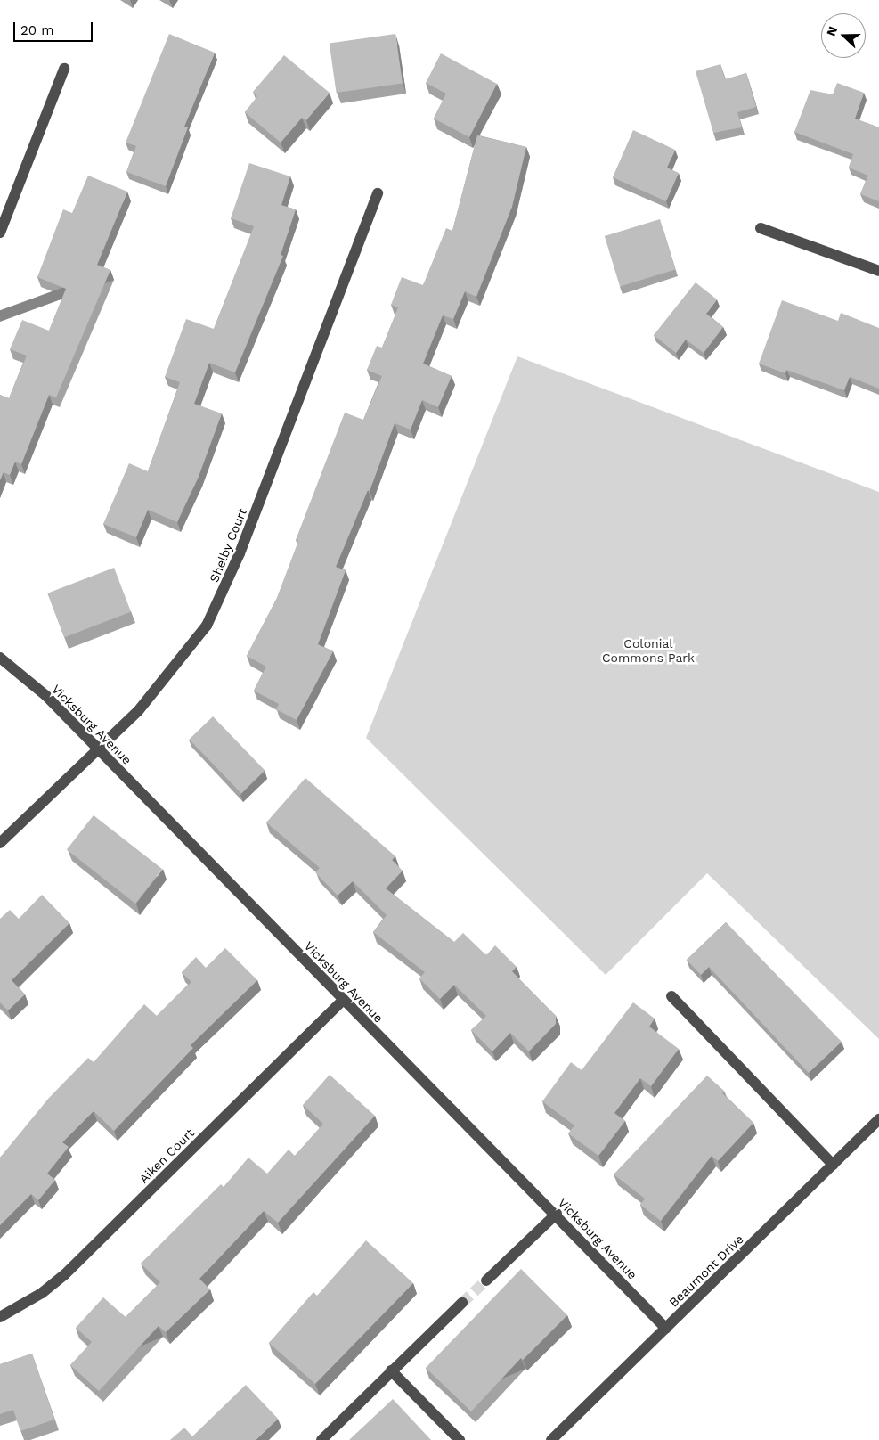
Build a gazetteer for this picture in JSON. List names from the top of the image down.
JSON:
{
  "streets": {
    "street": [
      "Shelby Court",
      "Vicksburg Avenue",
      "Aiken Court",
      "Beaumont Drive"
    ]
  },
  "crossings": [
    ["Shelby Court", "Vicksburg Avenue"],
    ["Vicksburg Avenue", "Aiken Court"],
    ["Vicksburg Avenue", "Beaumont Drive"]
  ],
  "parks": ["Colonial Commons Park"],
  "scale_bar": "20 m",
  "north": "left"
}
